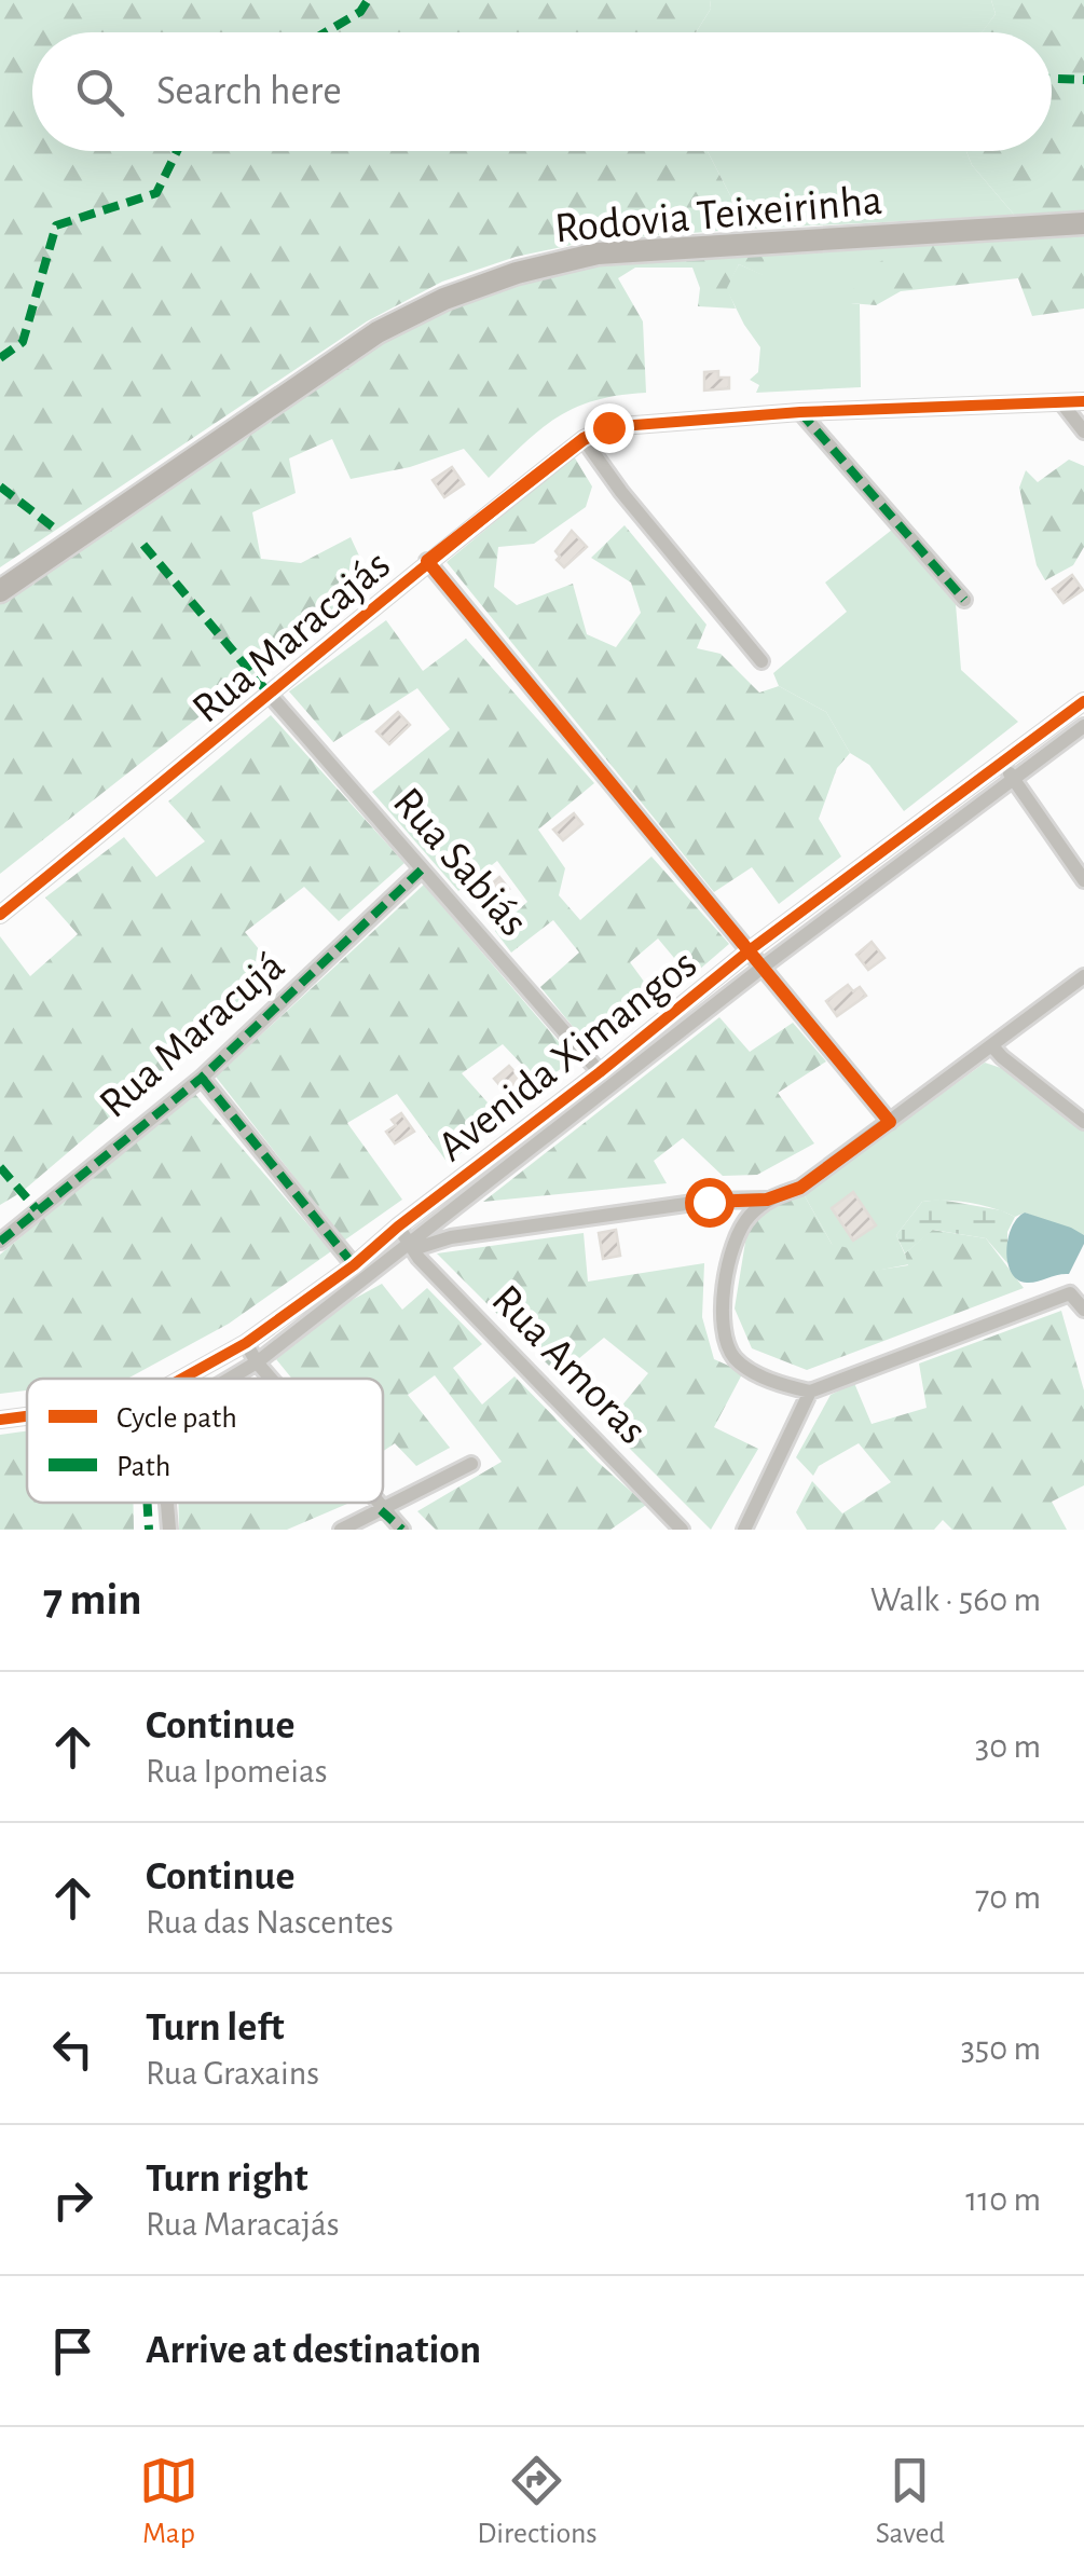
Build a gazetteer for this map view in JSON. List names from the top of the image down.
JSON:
{
  "streets": {
    "main road": ["Rodovia Teixeirinha"],
    "street": [
      "Rua Maracajás",
      "Rua Sabiás",
      "Rua Maracujá",
      "Avenida Ximangos",
      "Rua Amoras"
    ]
  },
  "crossings": [
    ["Rua Maracajás", "Rua Sabiás"],
    ["Rua Sabiás", "Rua Maracujá"],
    ["Rua Sabiás", "Avenida Ximangos"],
    ["Avenida Ximangos", "Rua Amoras"]
  ],
  "legend": ["Cycle path", "Path"],
  "page": {
    "search": "Search here",
    "heading": ["7 min", "Walk · 560 m"],
    "list": [
      ["Continue", "Rua Ipomeias", "30 m"],
      ["Continue", "Rua das Nascentes", "70 m"],
      ["Turn left", "Rua Graxains", "350 m"],
      ["Turn right", "Rua Maracajás", "110 m"],
      "Arrive at destination"
    ],
    "nav": ["Map", "Directions", "Saved"]
  }
}
